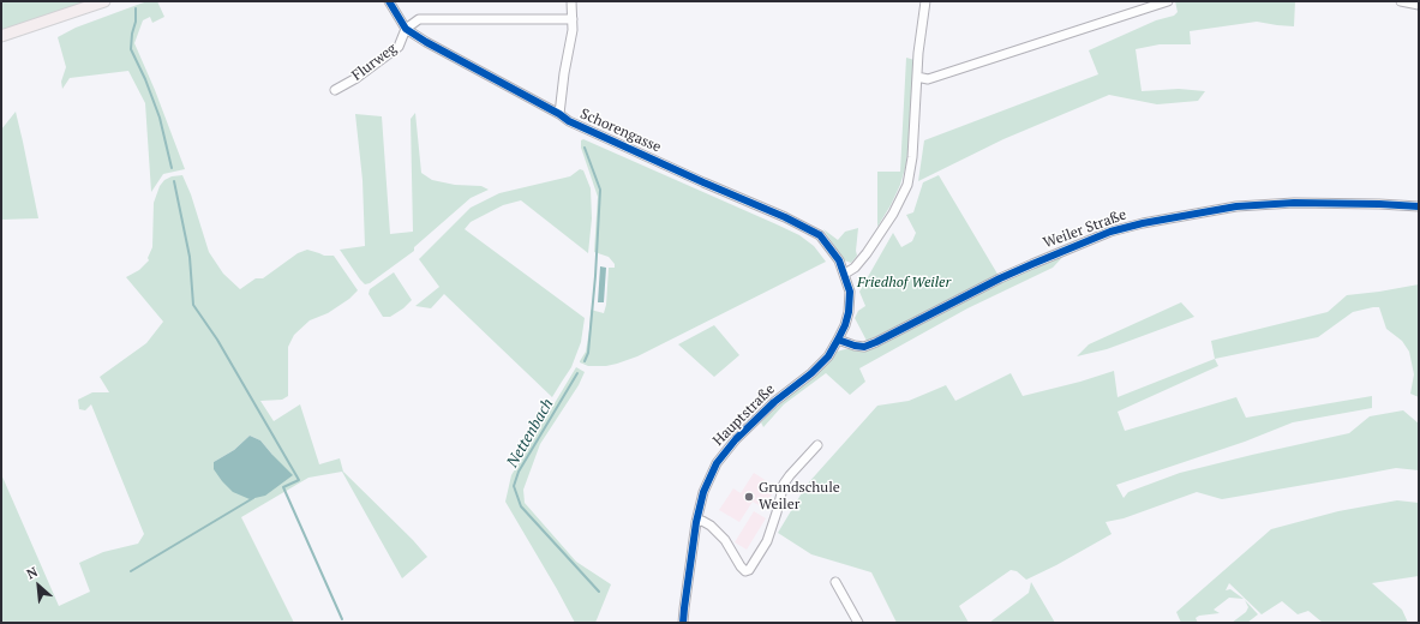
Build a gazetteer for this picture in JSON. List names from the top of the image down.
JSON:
{
  "streets": {
    "street": [
      "Flurweg",
      "Schorengasse",
      "Weiler Straße",
      "Hauptstraße"
    ]
  },
  "crossings": [
    ["Flurweg", "Schorengasse"],
    ["Schorengasse", "Hauptstraße"],
    ["Weiler Straße", "Hauptstraße"]
  ],
  "water": ["Nettenbach"],
  "parks": ["Friedhof Weiler"],
  "places": ["Grundschule Weiler"],
  "north": "top left"
}
